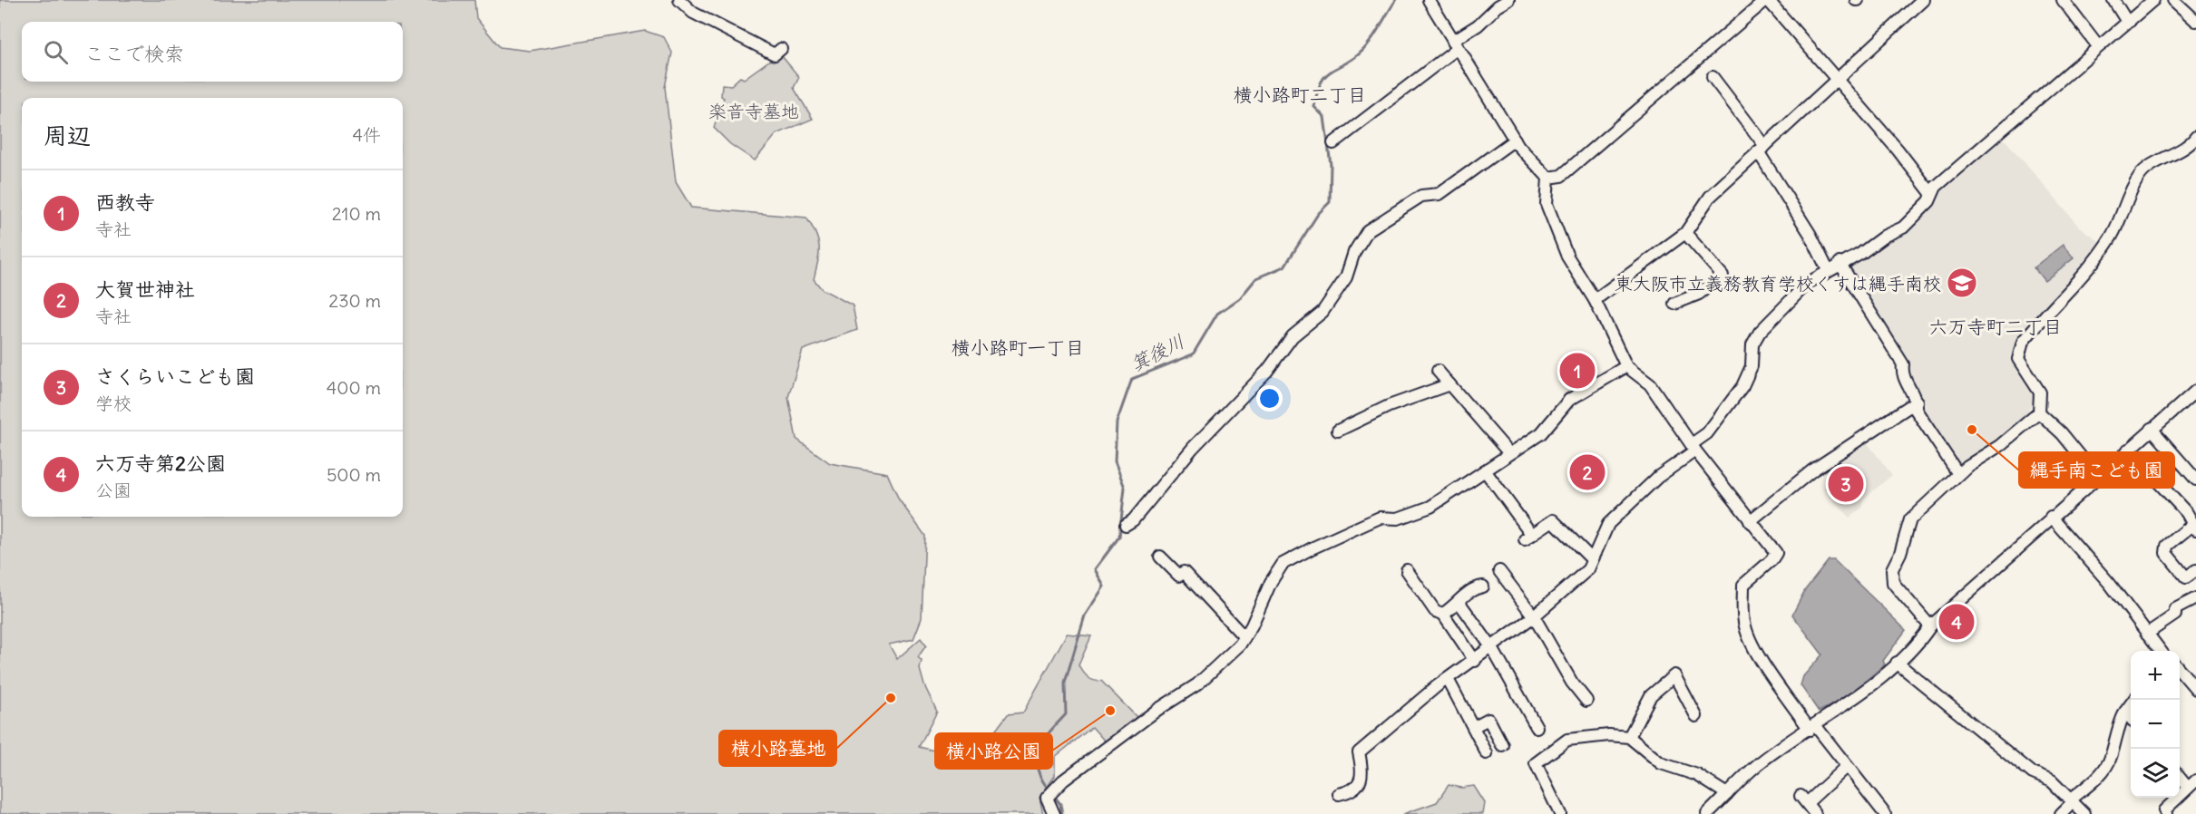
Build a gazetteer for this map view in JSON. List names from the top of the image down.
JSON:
{
  "districts": ["横小路町二丁目", "六万寺町二丁目", "横小路町一丁目"],
  "water": ["箕後川"],
  "parks": ["楽音寺墓地"],
  "places": {
    "school or university": ["東大阪市立義務教育学校くすは縄手南校"],
    "other": ["縄手南こども園", "横小路墓地", "横小路公園"]
  },
  "page": {
    "search": "ここで検索",
    "heading": ["周辺", "4件"],
    "list": [
      {
        "mark": "1",
        "name": "西教寺",
        "note": "寺社",
        "value": "210 m"
      },
      {
        "mark": "2",
        "name": "大賀世神社",
        "note": "寺社",
        "value": "230 m"
      },
      {
        "mark": "3",
        "name": "さくらいこども園",
        "note": "学校",
        "value": "400 m"
      },
      {
        "mark": "4",
        "name": "六万寺第2公園",
        "note": "公園",
        "value": "500 m"
      }
    ],
    "pins": [
      "1",
      "2",
      "3",
      "4"
    ],
    "map_buttons": ["+", "−"]
  }
}
